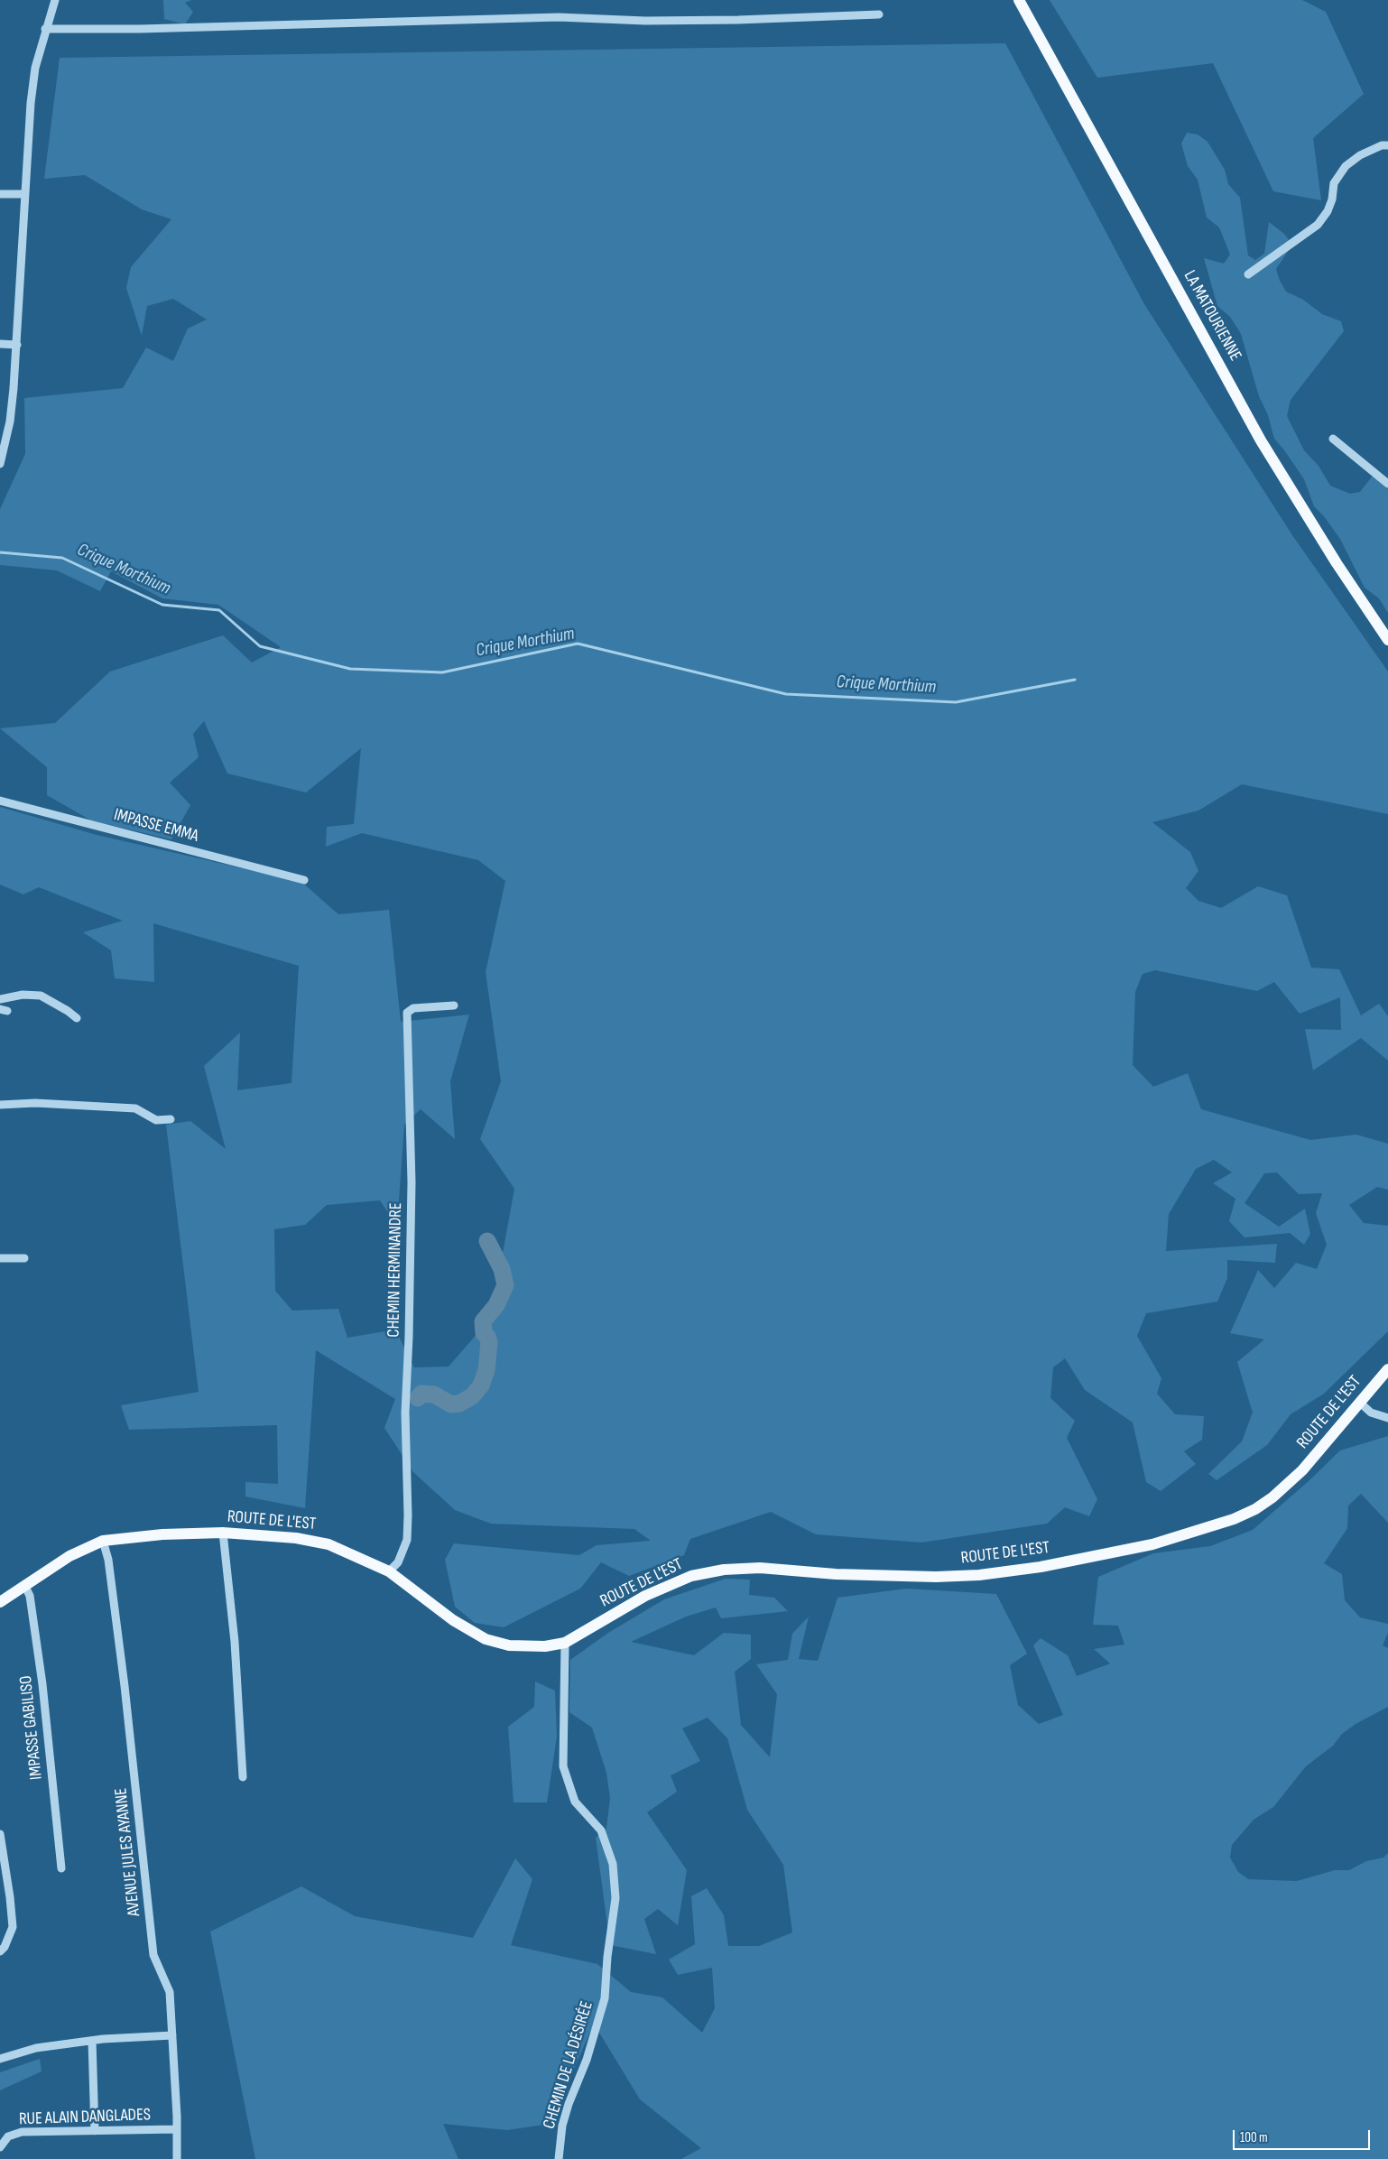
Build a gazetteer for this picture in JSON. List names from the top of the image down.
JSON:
{
  "streets": {
    "main road": ["LA MATOURIENNE", "ROUTE DE L'EST"],
    "street": [
      "IMPASSE EMMA",
      "CHEMIN HERMINANDRE",
      "IMPASSE GABILISO",
      "AVENUE JULES AYANNE",
      "CHEMIN DE LA DÉSIRÉE",
      "RUE ALAIN DANGLADES"
    ]
  },
  "crossings": [
    ["CHEMIN HERMINANDRE", "ROUTE DE L'EST"],
    ["ROUTE DE L'EST", "IMPASSE GABILISO"],
    ["ROUTE DE L'EST", "AVENUE JULES AYANNE"],
    ["ROUTE DE L'EST", "CHEMIN DE LA DÉSIRÉE"],
    ["AVENUE JULES AYANNE", "RUE ALAIN DANGLADES"]
  ],
  "water": ["Crique Morthium"],
  "scale_bar": "100 m"
}
